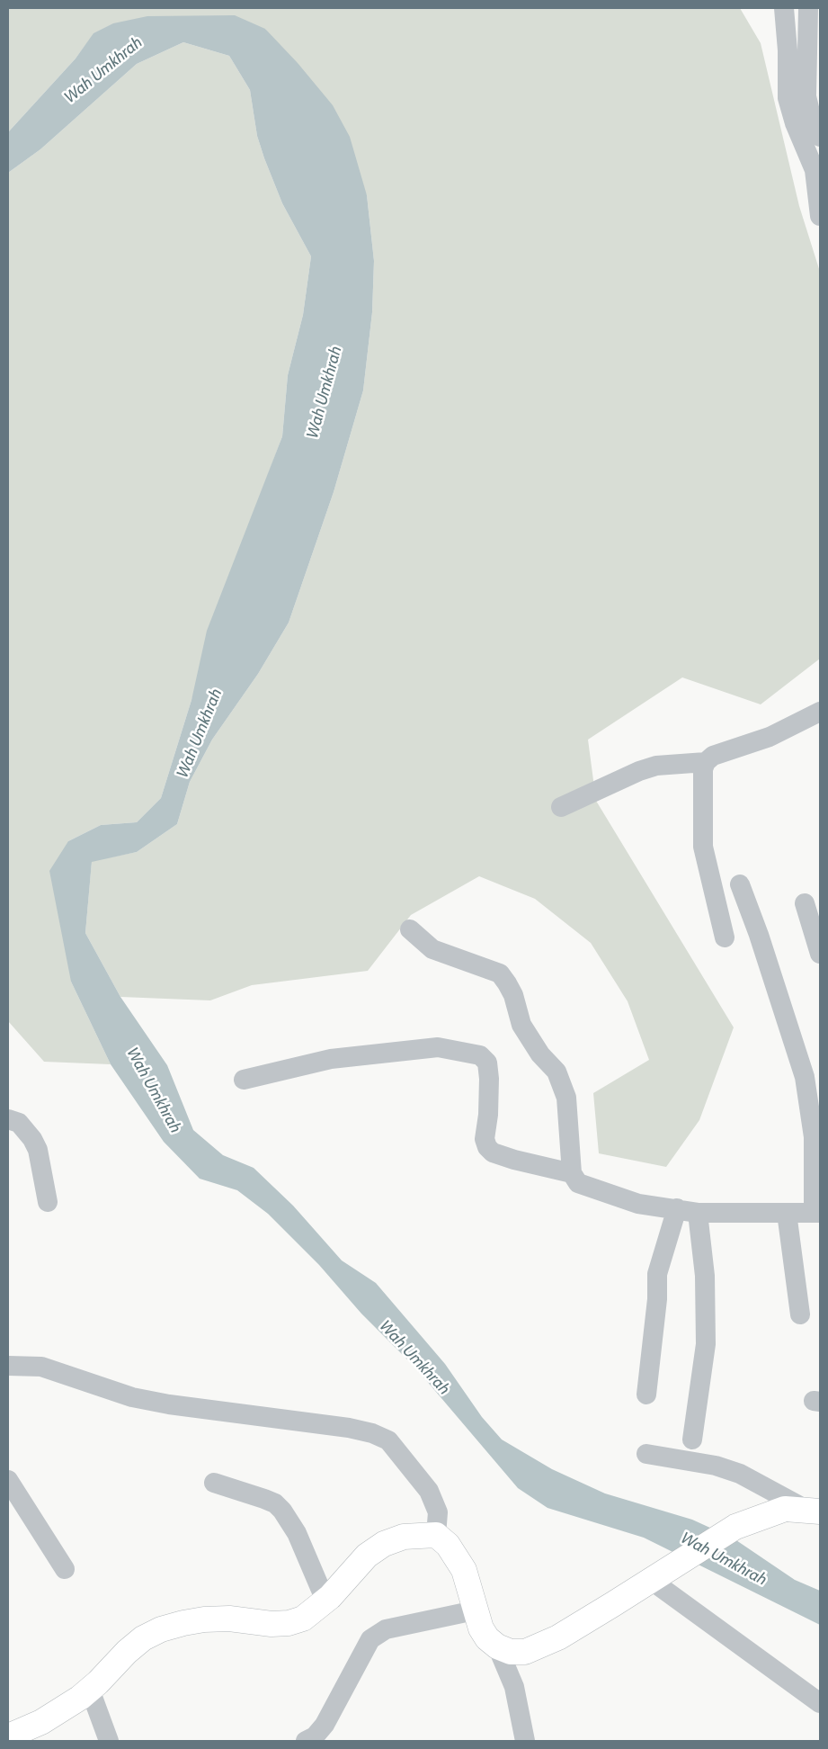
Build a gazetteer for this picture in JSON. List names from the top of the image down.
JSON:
{
  "water": ["Wah Umkhrah"]
}
